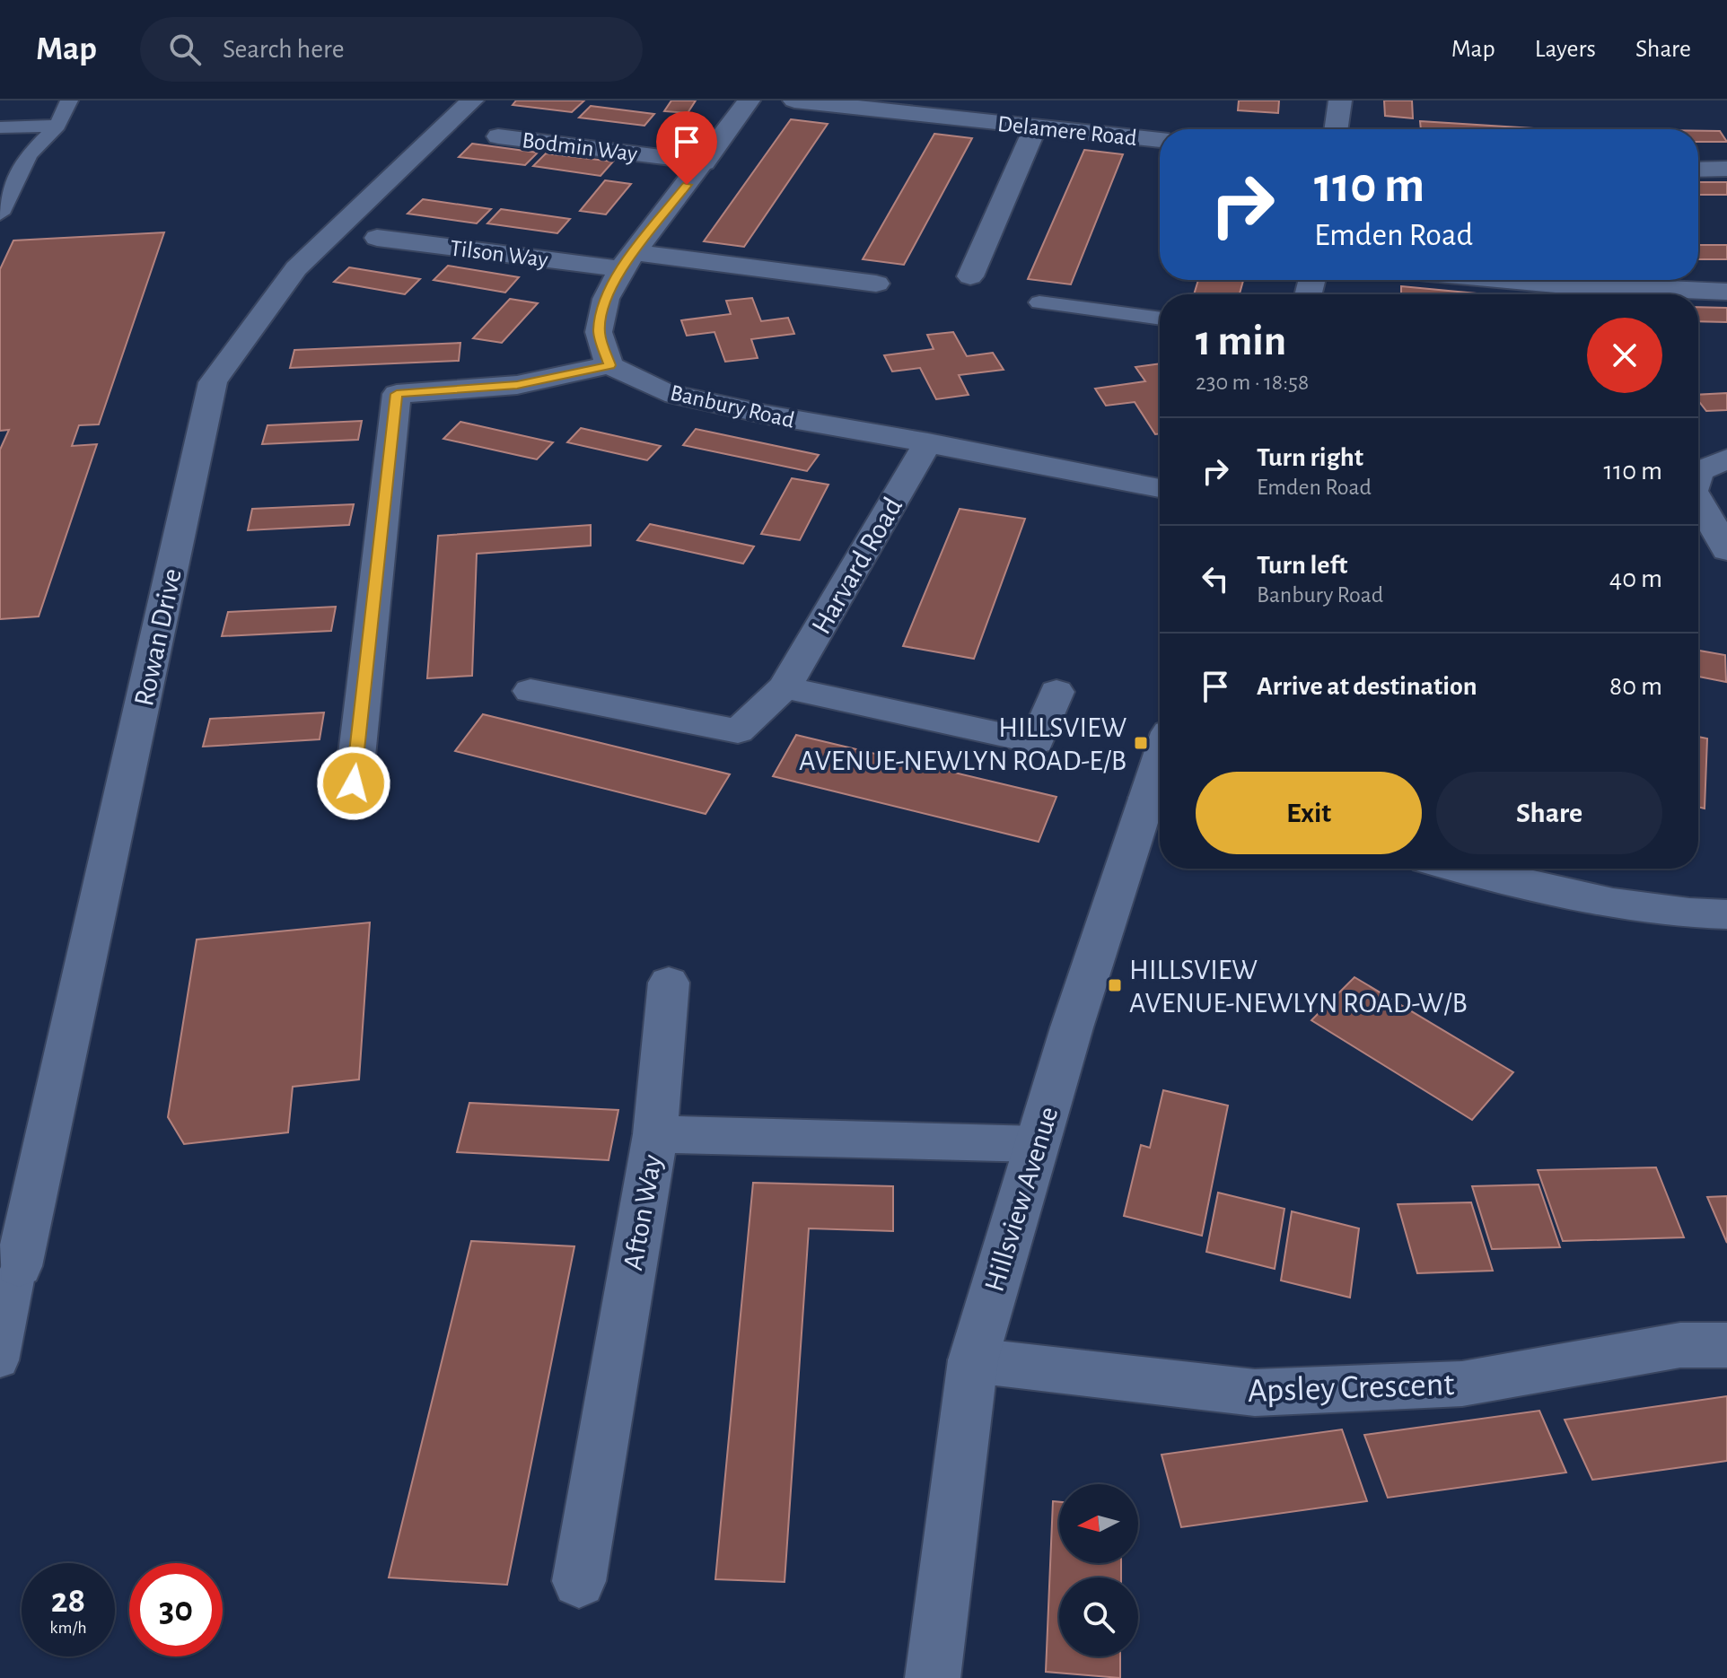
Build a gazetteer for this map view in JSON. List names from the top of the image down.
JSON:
{
  "streets": {
    "street": [
      "Delamere Road",
      "Bodmin Way",
      "Tilson Way",
      "Banbury Road",
      "Harvard Road",
      "Rowan Drive",
      "Hillsview Avenue",
      "Afton Way",
      "Apsley Crescent"
    ]
  },
  "crossings": [
    ["Banbury Road", "Harvard Road"],
    ["Hillsview Avenue", "Afton Way"],
    ["Hillsview Avenue", "Apsley Crescent"]
  ],
  "places": {
    "transit": ["HILLSVIEW AVENUE-NEWLYN ROAD-E/B", "HILLSVIEW AVENUE-NEWLYN ROAD-W/B"]
  },
  "north": "left",
  "page": {
    "header": "Map",
    "search": "Search here",
    "nav": ["Map", "Layers", "Share"],
    "turn": ["110 m", "Emden Road"],
    "heading": ["1 min", "230 m · 18:58"],
    "list": [
      {
        "name": "Turn right",
        "note": "Emden Road",
        "value": "110 m"
      },
      {
        "name": "Turn left",
        "note": "Banbury Road",
        "value": "40 m"
      },
      {
        "name": "Arrive at destination",
        "value": "80 m"
      }
    ],
    "buttons": ["Exit", "Share"],
    "speed": "28 km/h",
    "limit": "30"
  }
}
